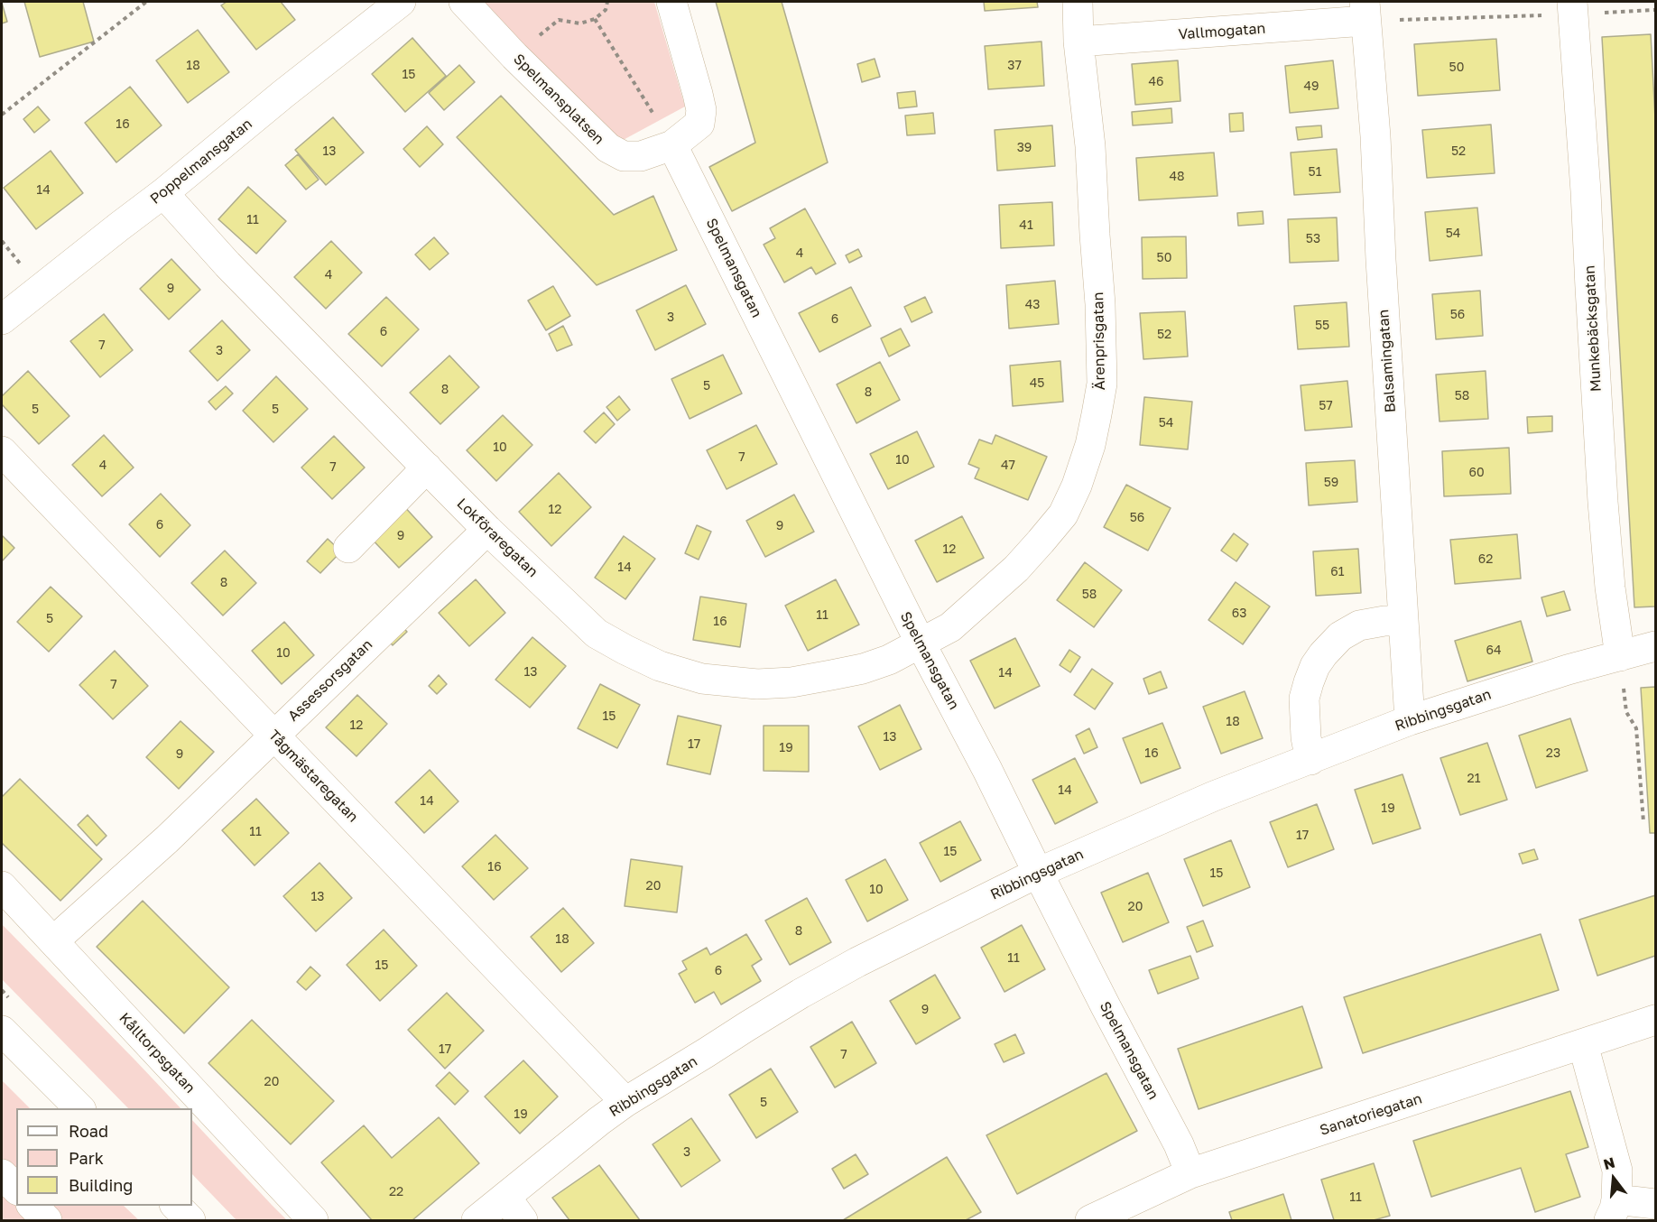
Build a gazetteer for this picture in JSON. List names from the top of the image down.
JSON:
{
  "streets": {
    "street": [
      "Vallmogatan",
      "Spelmansplatsen",
      "Poppelmansgatan",
      "Spelmansgatan",
      "Munkebäcksgatan",
      "Ärenprisgatan",
      "Balsamingatan",
      "Lokföraregatan",
      "Assessorsgatan",
      "Ribbingsgatan",
      "Tågmästaregatan",
      "Kålltorpsgatan",
      "Sanatoriegatan"
    ]
  },
  "crossings": [
    ["Vallmogatan", "Ärenprisgatan"],
    ["Vallmogatan", "Balsamingatan"],
    ["Spelmansplatsen", "Spelmansgatan"],
    ["Poppelmansgatan", "Lokföraregatan"],
    ["Spelmansgatan", "Ärenprisgatan"],
    ["Spelmansgatan", "Lokföraregatan"],
    ["Spelmansgatan", "Ribbingsgatan"],
    ["Spelmansgatan", "Sanatoriegatan"],
    ["Munkebäcksgatan", "Ribbingsgatan"],
    ["Ärenprisgatan", "Lokföraregatan"],
    ["Balsamingatan", "Ribbingsgatan"],
    ["Lokföraregatan", "Assessorsgatan"],
    ["Assessorsgatan", "Tågmästaregatan"],
    ["Assessorsgatan", "Kålltorpsgatan"],
    ["Ribbingsgatan", "Tågmästaregatan"]
  ],
  "house_numbers": [
    "18",
    "37",
    "50",
    "15",
    "46",
    "49",
    "16",
    "39",
    "13",
    "52",
    "51",
    "48",
    "14",
    "11",
    "41",
    "54",
    "53",
    "4",
    "50",
    "4",
    "9",
    "43",
    "56",
    "3",
    "6",
    "55",
    "6",
    "52",
    "7",
    "3",
    "45",
    "5",
    "8",
    "8",
    "58",
    "57",
    "5",
    "5",
    "54",
    "10",
    "7",
    "10",
    "4",
    "47",
    "7",
    "60",
    "59",
    "12",
    "56",
    "6",
    "9",
    "9",
    "12",
    "62",
    "14",
    "61",
    "8",
    "58",
    "63",
    "11",
    "5",
    "16",
    "64",
    "10",
    "13",
    "14",
    "7",
    "15",
    "18",
    "12",
    "13",
    "17",
    "19",
    "16",
    "23",
    "9",
    "21",
    "14",
    "14",
    "19",
    "11",
    "17",
    "15",
    "16",
    "15",
    "20",
    "10",
    "13",
    "20",
    "8",
    "18",
    "11",
    "15",
    "6",
    "9",
    "17",
    "7",
    "20",
    "5",
    "19",
    "3",
    "22",
    "11"
  ],
  "legend": ["Road", "Park", "Building"],
  "north": "top"
}
